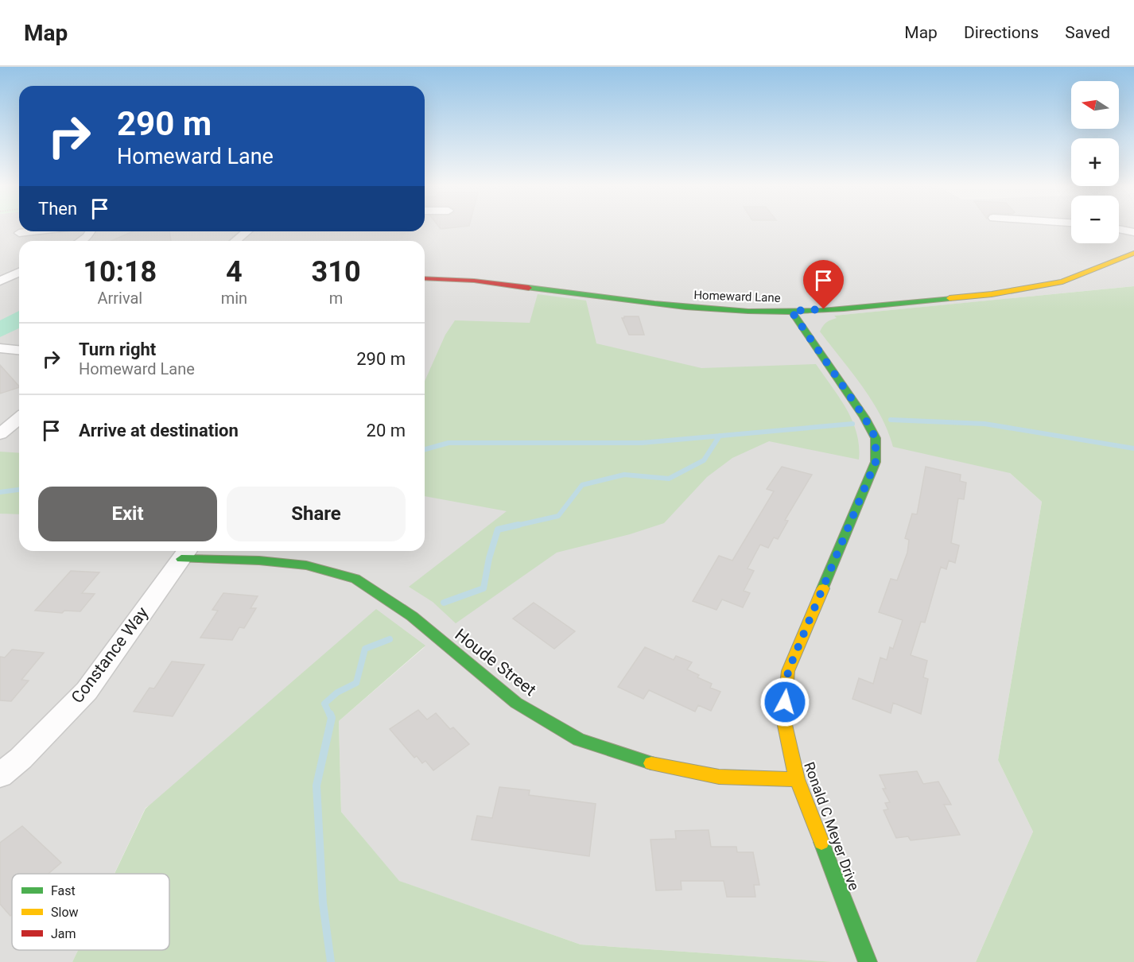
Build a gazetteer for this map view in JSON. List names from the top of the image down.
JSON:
{
  "streets": {
    "street": [
      "Homeward Lane",
      "Constance Way",
      "Houde Street",
      "Ronald C Meyer Drive"
    ]
  },
  "crossings": [
    ["Homeward Lane", "Ronald C Meyer Drive"],
    ["Constance Way", "Houde Street"],
    ["Houde Street", "Ronald C Meyer Drive"]
  ],
  "legend": ["Fast", "Slow", "Jam"],
  "north": "left",
  "page": {
    "header": "Map",
    "nav": ["Map", "Directions", "Saved"],
    "map_buttons": ["+", "−"],
    "turn": ["290 m", "Homeward Lane"],
    "then": "Then",
    "eta": [
      "10:18",
      "Arrival",
      "4",
      "min",
      "310",
      "m"
    ],
    "list": [
      {
        "name": "Turn right",
        "note": "Homeward Lane",
        "value": "290 m"
      },
      {
        "name": "Arrive at destination",
        "value": "20 m"
      }
    ],
    "buttons": ["Exit", "Share"]
  }
}
